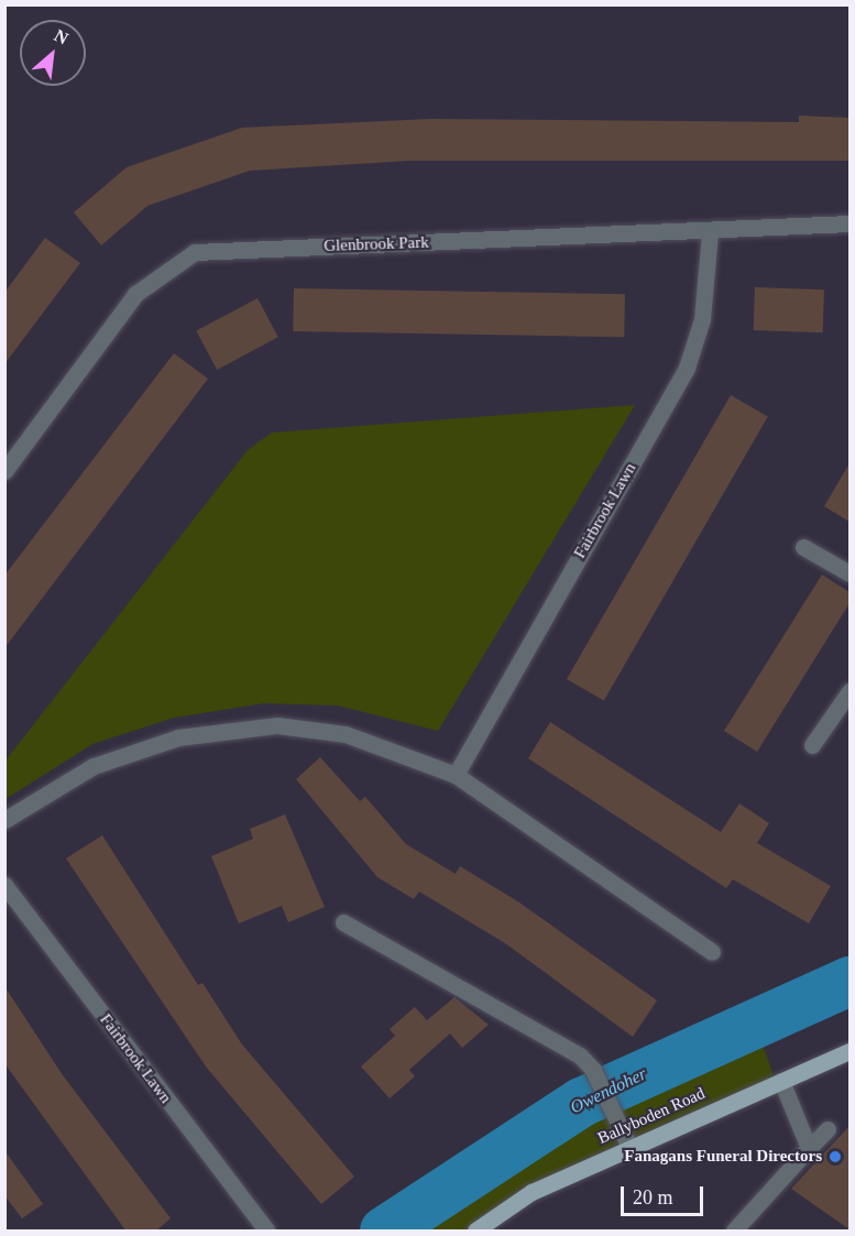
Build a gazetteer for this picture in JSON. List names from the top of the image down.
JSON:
{
  "streets": {
    "main road": ["Ballyboden Road"],
    "street": ["Glenbrook Park", "Fairbrook Lawn"]
  },
  "crossings": [
    ["Glenbrook Park", "Fairbrook Lawn"]
  ],
  "water": ["Owendoher"],
  "places": ["Fanagans Funeral Directors"],
  "scale_bar": "20 m",
  "north": "top right"
}
